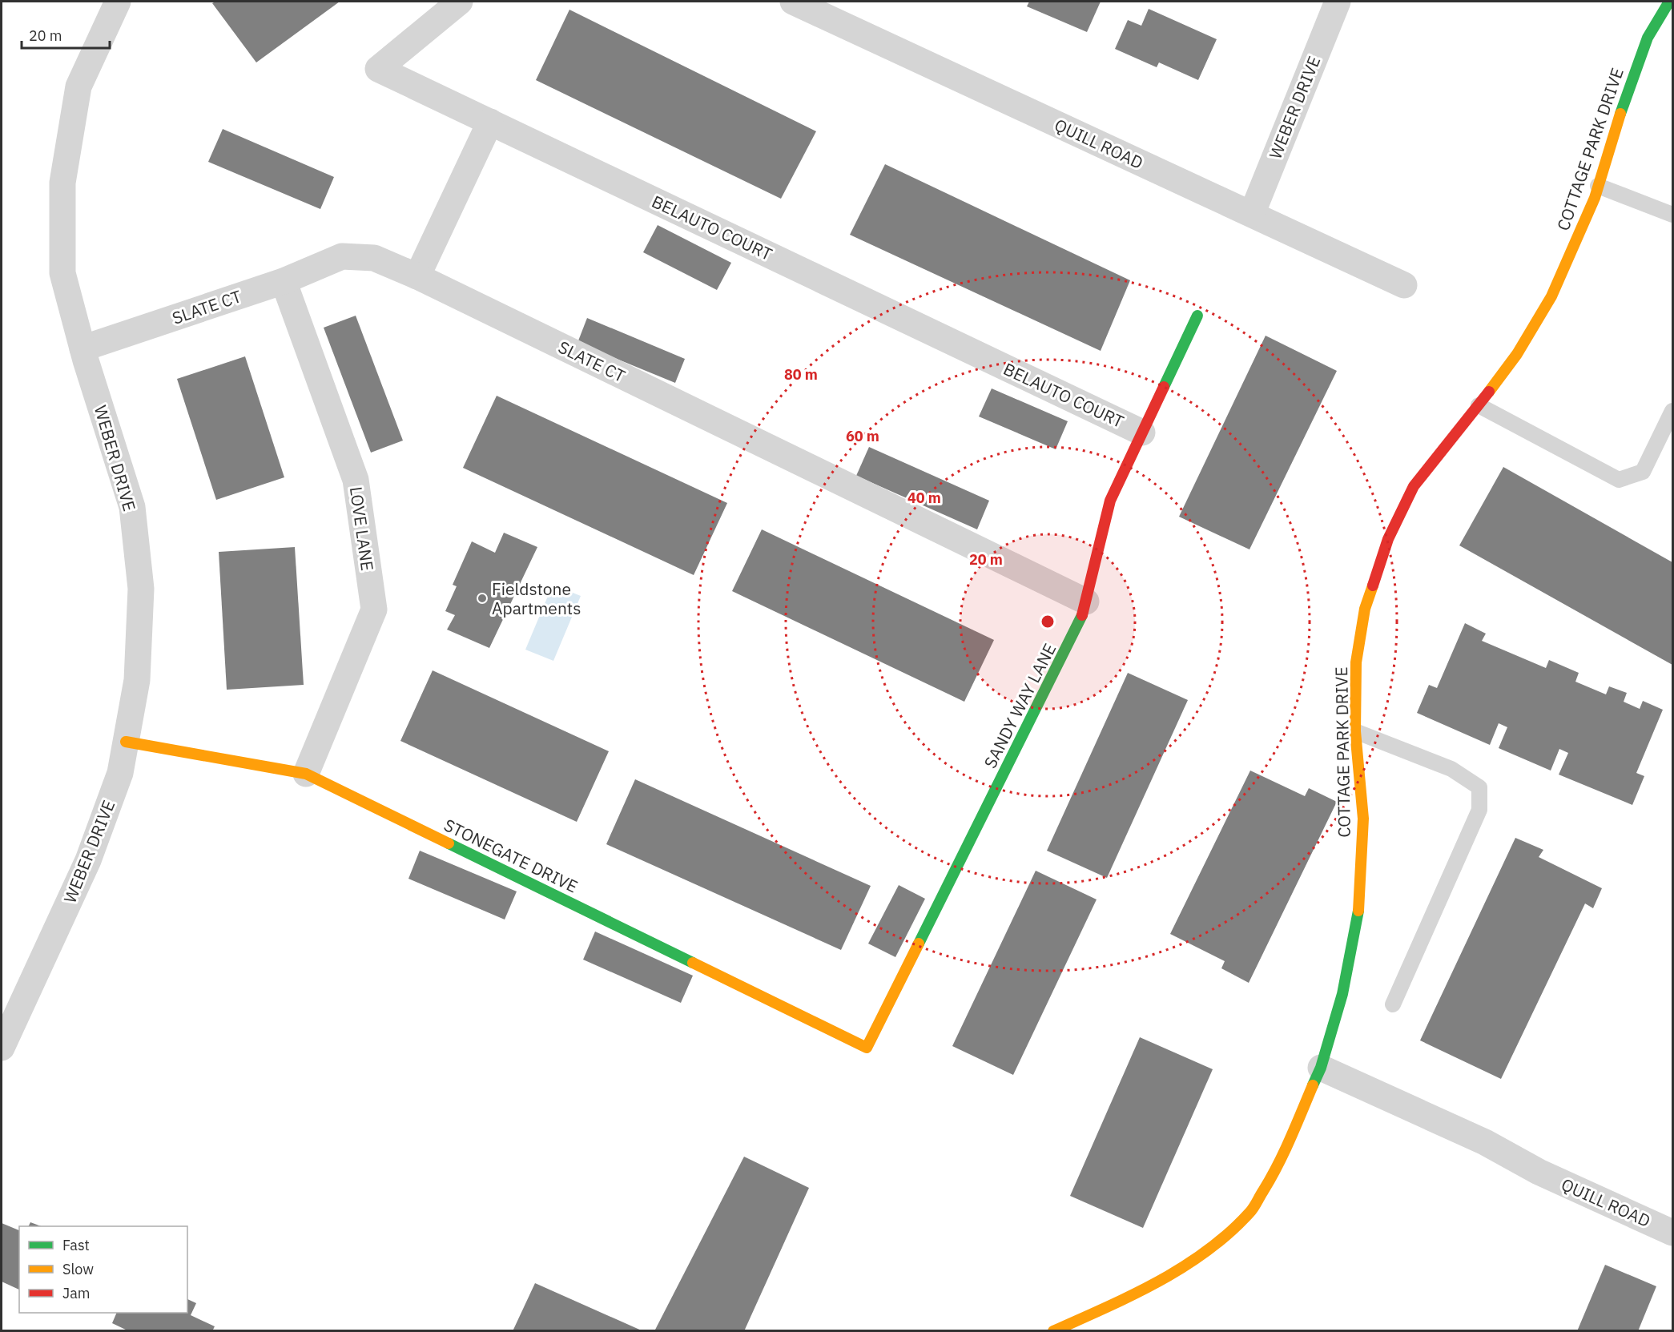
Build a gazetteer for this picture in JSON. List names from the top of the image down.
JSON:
{
  "streets": {
    "street": [
      "WEBER DRIVE",
      "QUILL ROAD",
      "COTTAGE PARK DRIVE",
      "BELAUTO COURT",
      "SLATE CT",
      "LOVE LANE",
      "SANDY WAY LANE",
      "STONEGATE DRIVE"
    ]
  },
  "crossings": [
    ["WEBER DRIVE", "QUILL ROAD"],
    ["WEBER DRIVE", "SLATE CT"],
    ["WEBER DRIVE", "STONEGATE DRIVE"],
    ["QUILL ROAD", "COTTAGE PARK DRIVE"],
    ["BELAUTO COURT", "SANDY WAY LANE"],
    ["SLATE CT", "LOVE LANE"],
    ["SLATE CT", "SANDY WAY LANE"],
    ["LOVE LANE", "STONEGATE DRIVE"],
    ["SANDY WAY LANE", "STONEGATE DRIVE"]
  ],
  "places": ["Fieldstone Apartments"],
  "legend": ["Fast", "Slow", "Jam"],
  "scale_bar": "20 m",
  "rings": [
    "80 m",
    "60 m",
    "40 m",
    "20 m"
  ]
}
